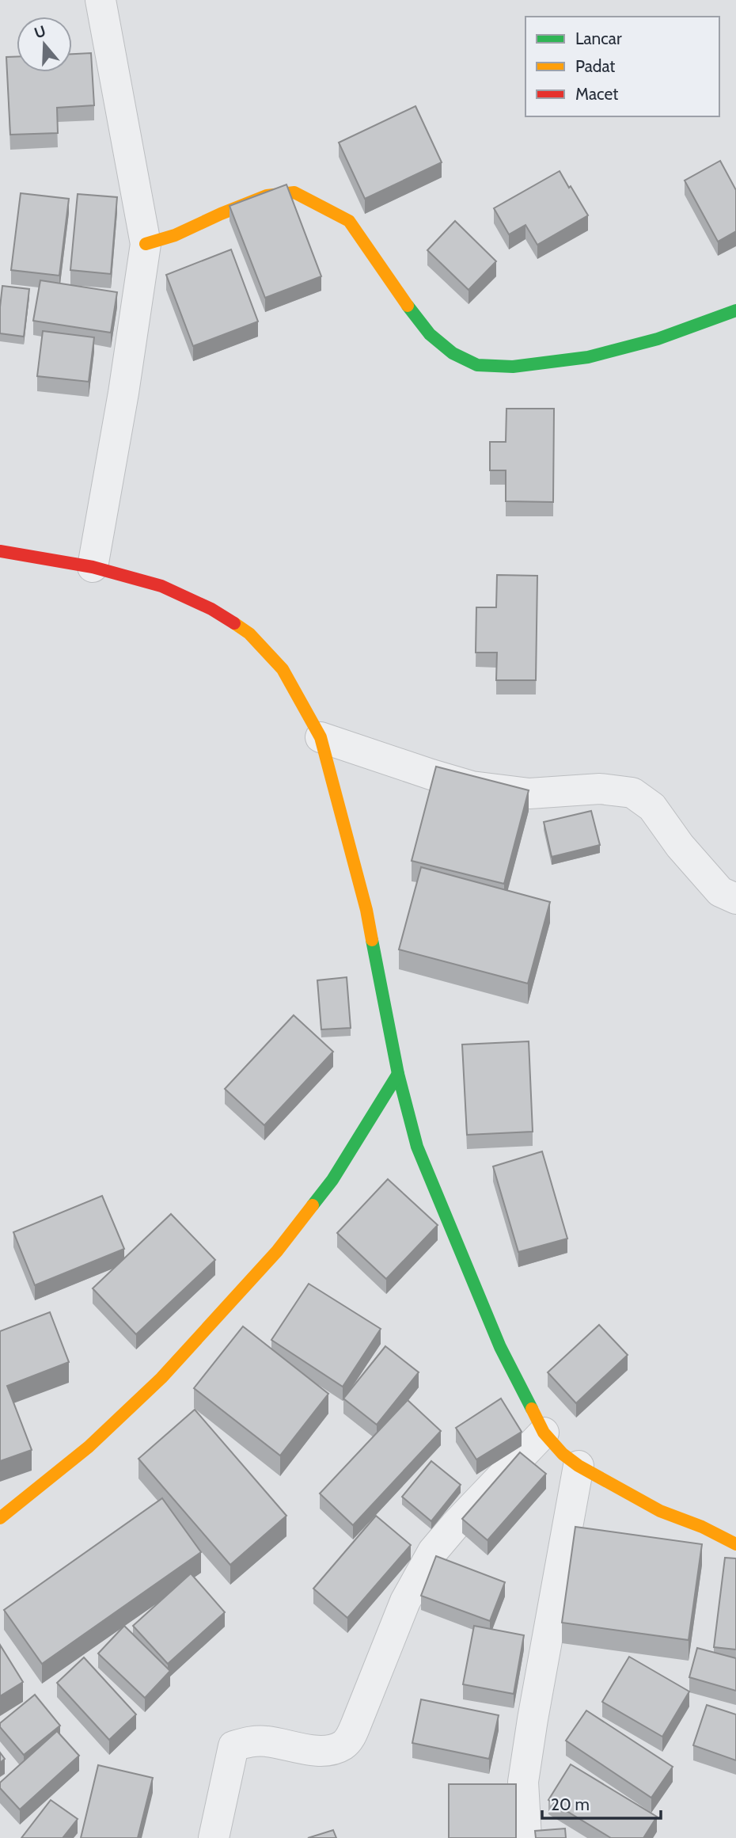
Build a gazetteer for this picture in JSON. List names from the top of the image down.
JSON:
{
  "legend": ["Lancar", "Padat", "Macet"],
  "scale_bar": "20 m",
  "north": "top"
}
